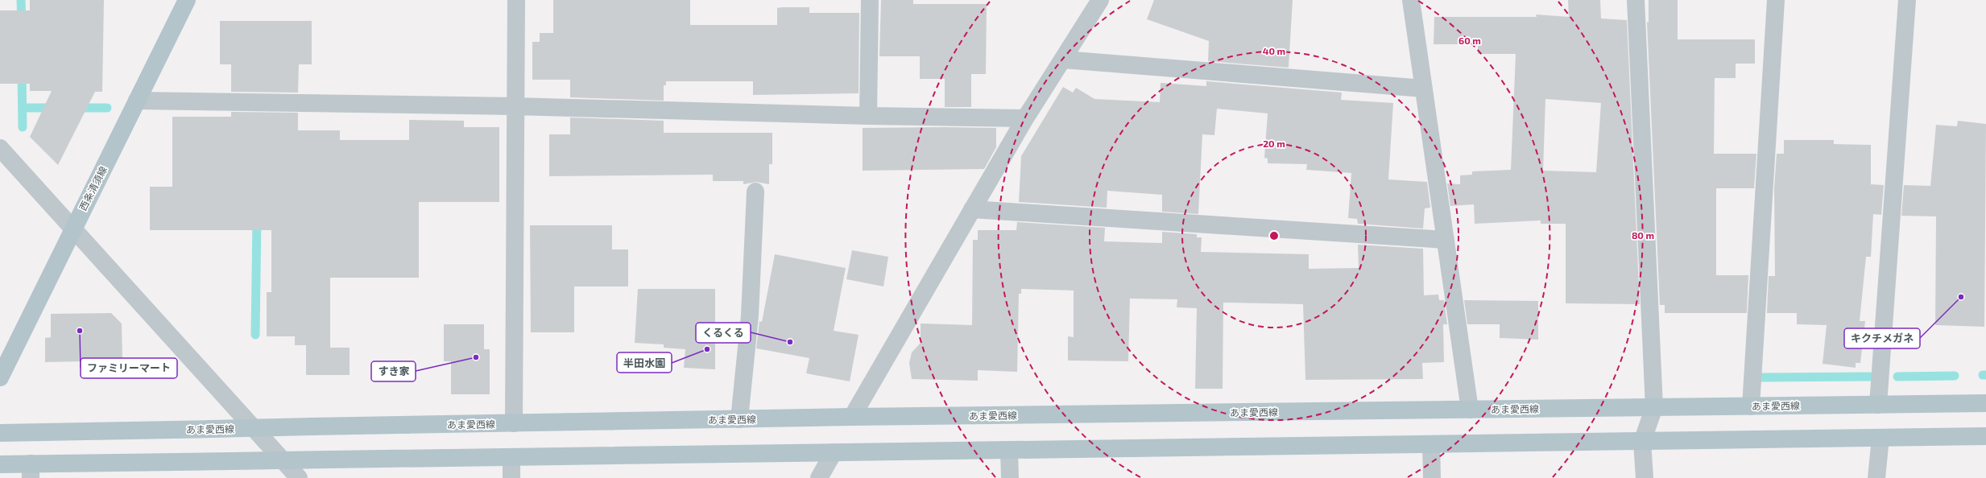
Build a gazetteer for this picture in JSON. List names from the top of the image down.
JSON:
{
  "streets": {
    "main road": ["西条清須線", "あま愛西線"]
  },
  "places": [
    "キクチメガネ",
    "ファミリーマート",
    "くるくる",
    "半田水園",
    "すき家"
  ],
  "rings": [
    "60 m",
    "40 m",
    "20 m",
    "80 m"
  ]
}
